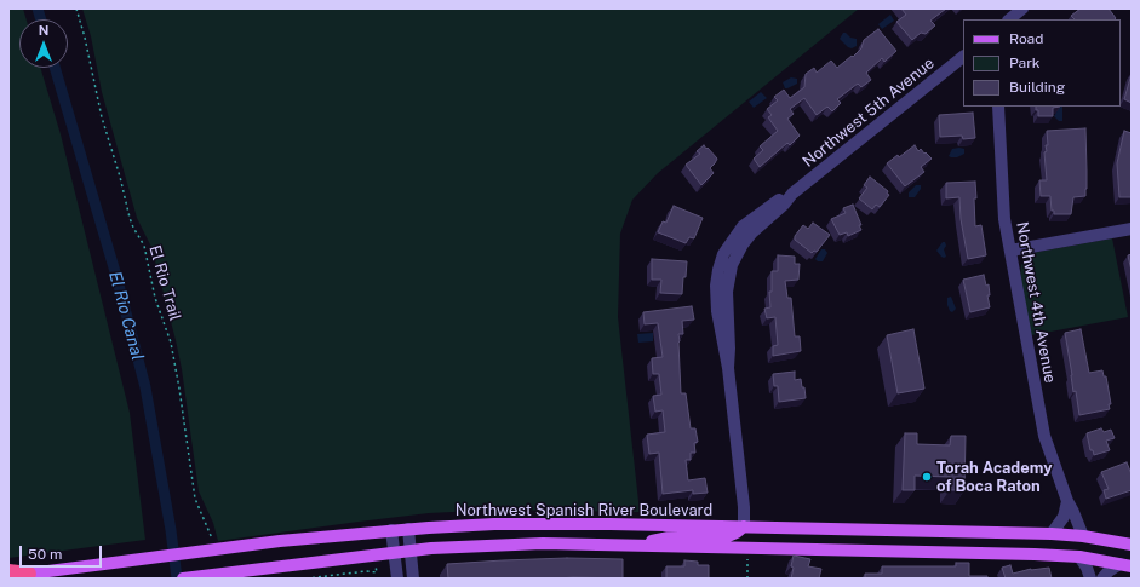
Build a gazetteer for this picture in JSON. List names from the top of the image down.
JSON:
{
  "streets": {
    "main road": ["Northwest Spanish River Boulevard"],
    "street": ["Northwest 5th Avenue", "Northwest 4th Avenue"],
    "path": ["El Rio Trail"]
  },
  "crossings": [
    ["Northwest 5th Avenue", "Northwest Spanish River Boulevard"],
    ["Northwest 4th Avenue", "Northwest Spanish River Boulevard"]
  ],
  "water": ["El Rio Canal"],
  "places": ["Torah Academy of Boca Raton"],
  "legend": ["Road", "Park", "Building"],
  "scale_bar": "50 m",
  "north": "top"
}
